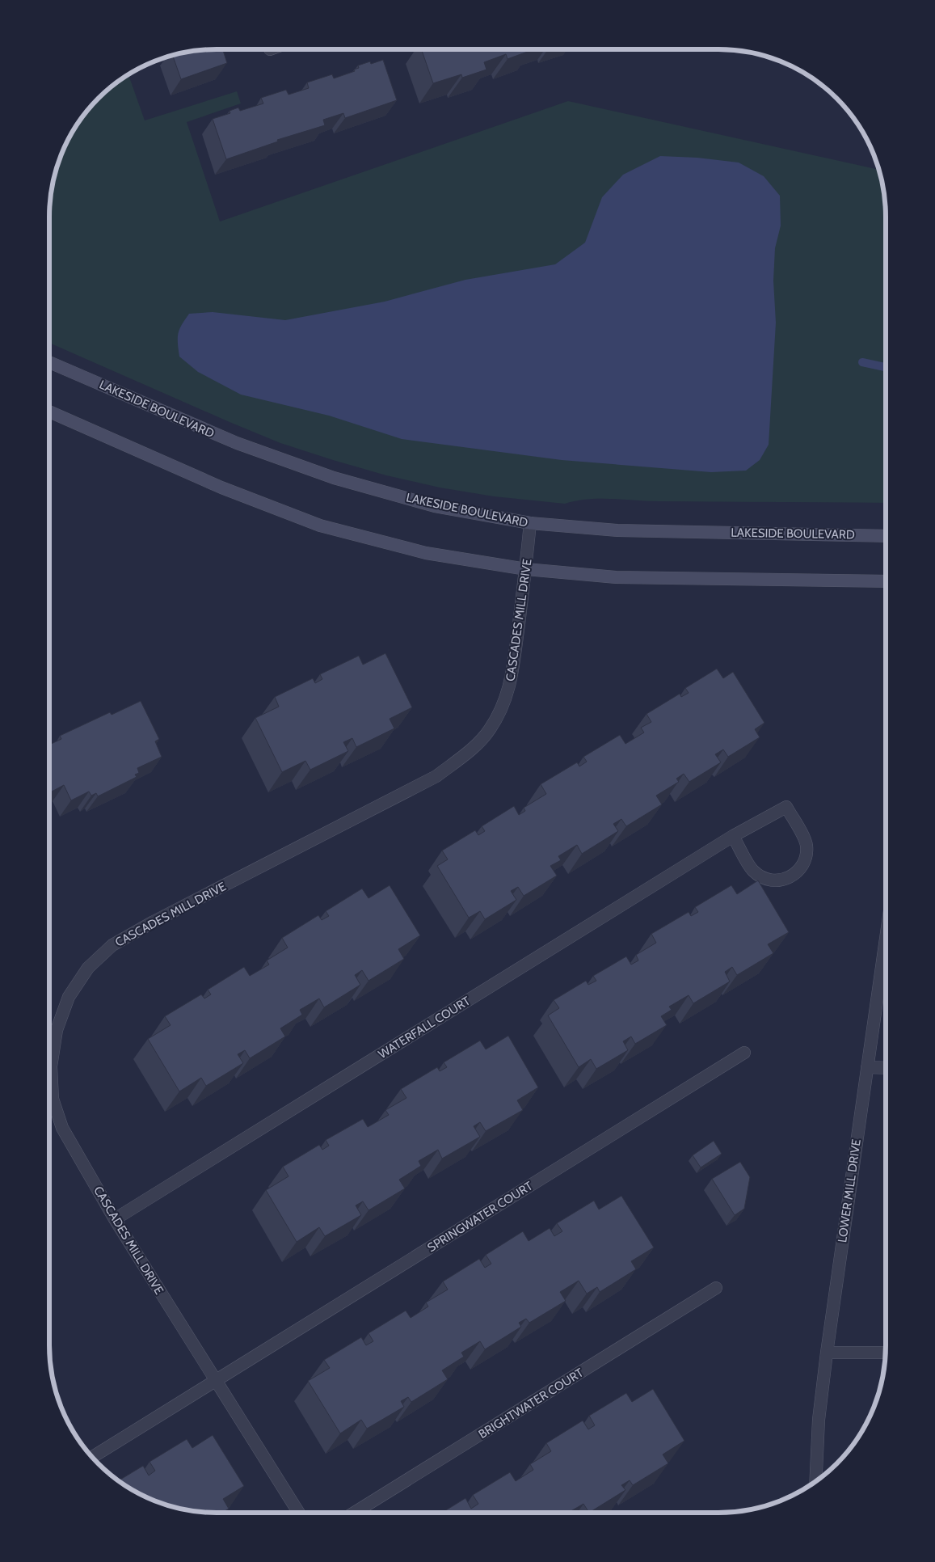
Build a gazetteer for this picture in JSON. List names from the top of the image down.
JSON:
{
  "streets": {
    "main road": ["LAKESIDE BOULEVARD"],
    "street": [
      "CASCADES MILL DRIVE",
      "WATERFALL COURT",
      "LOWER MILL DRIVE",
      "SPRINGWATER COURT",
      "BRIGHTWATER COURT"
    ]
  },
  "crossings": [
    ["LAKESIDE BOULEVARD", "CASCADES MILL DRIVE"],
    ["CASCADES MILL DRIVE", "WATERFALL COURT"],
    ["CASCADES MILL DRIVE", "SPRINGWATER COURT"]
  ]
}
